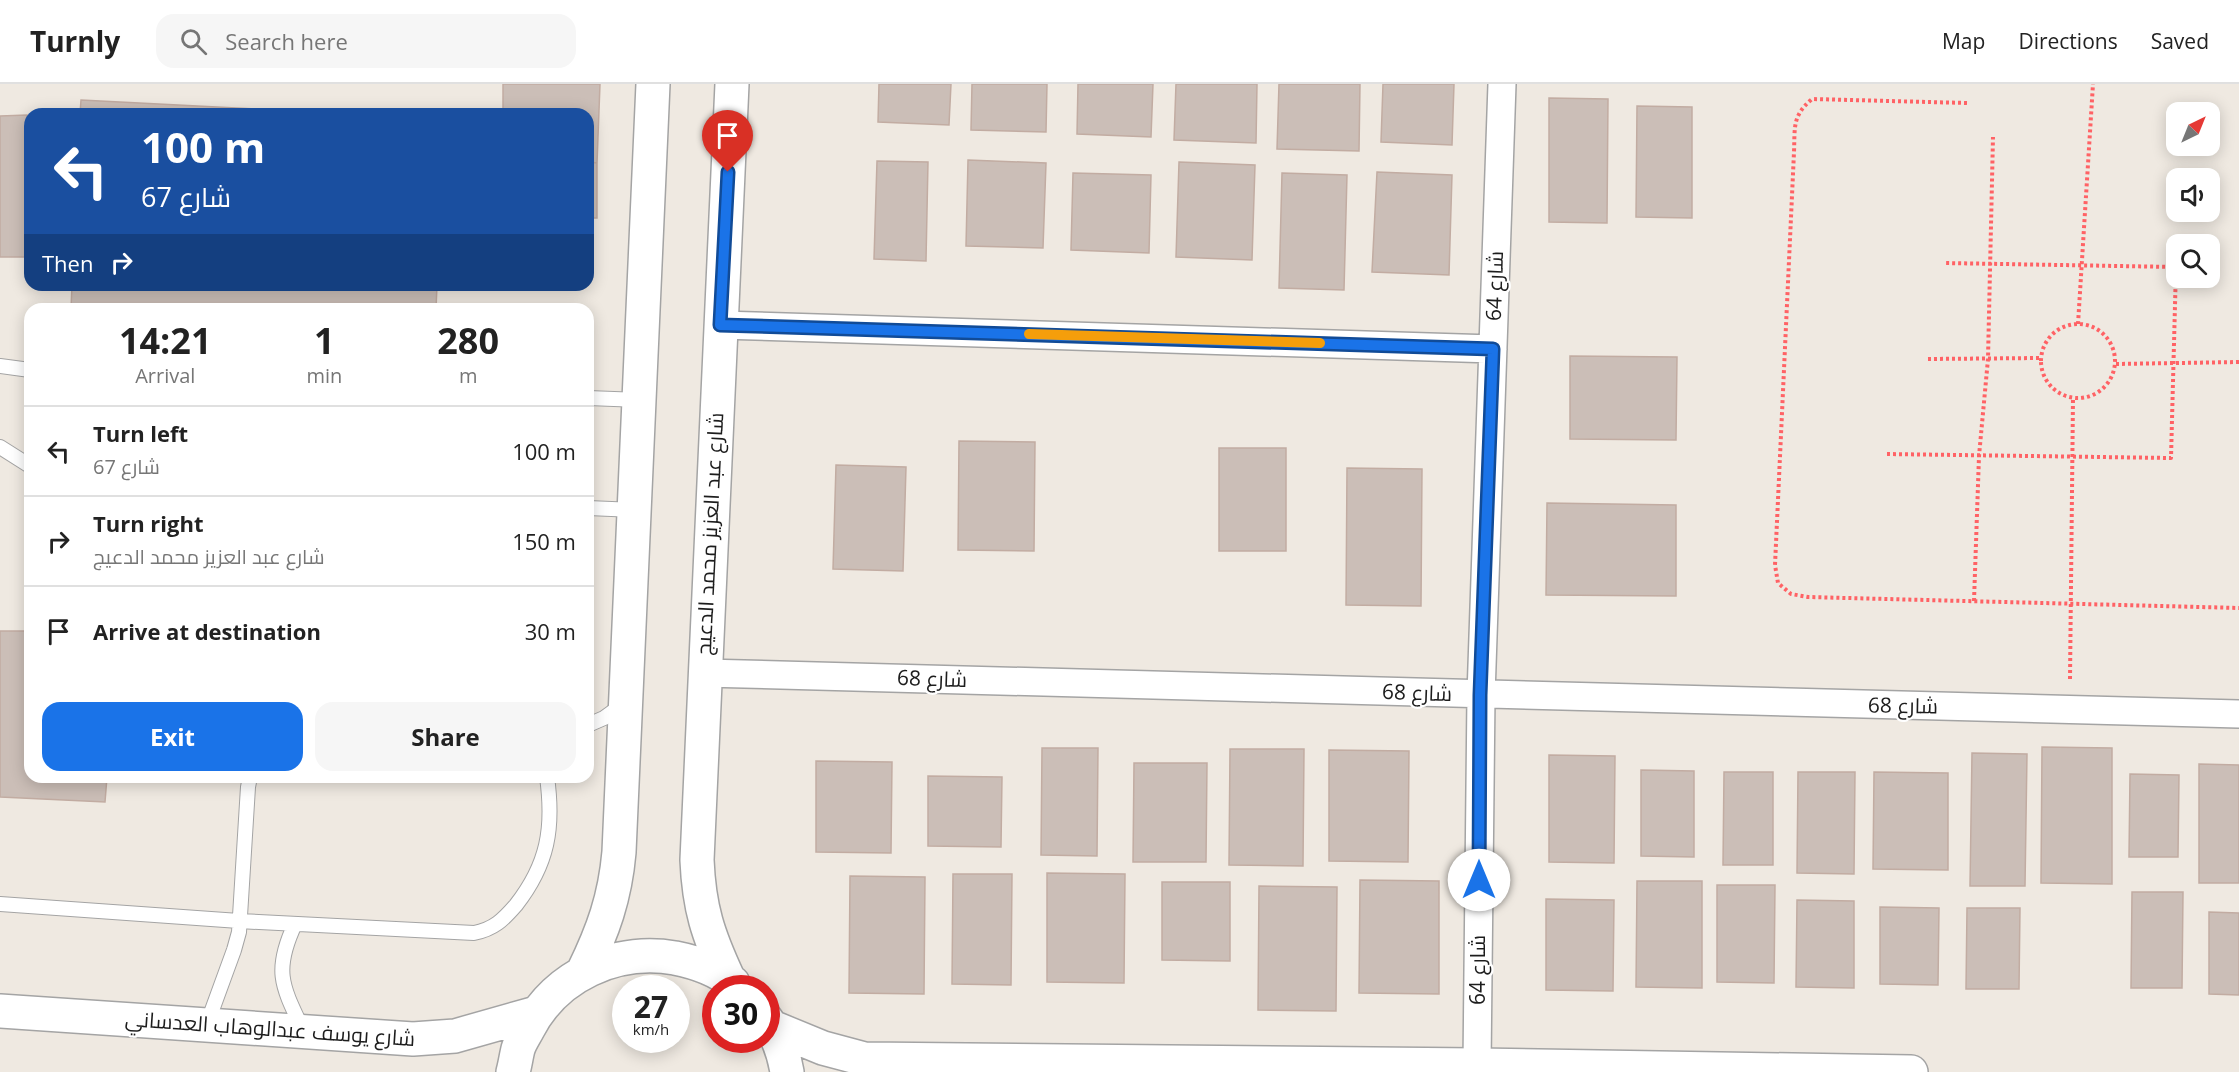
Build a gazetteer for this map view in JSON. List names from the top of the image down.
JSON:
{
  "streets": {
    "street": [
      "شارع 64",
      "شارع عبد العزيز محمد الدعيج",
      "شارع 68",
      "شارع يوسف عبدالوهاب العدساني"
    ]
  },
  "crossings": [
    ["شارع 64", "شارع 68"],
    ["شارع عبد العزيز محمد الدعيج", "شارع 68"]
  ],
  "north": "top right",
  "page": {
    "header": "Turnly",
    "search": "Search here",
    "nav": ["Map", "Directions", "Saved"],
    "turn": ["100 m", "شارع 67"],
    "then": "Then",
    "eta": [
      "14:21",
      "Arrival",
      "1",
      "min",
      "280",
      "m"
    ],
    "list": [
      {
        "name": "Turn left",
        "note": "شارع 67",
        "value": "100 m"
      },
      {
        "name": "Turn right",
        "note": "شارع عبد العزيز محمد الدعيج",
        "value": "150 m"
      },
      {
        "name": "Arrive at destination",
        "value": "30 m"
      }
    ],
    "buttons": ["Exit", "Share"],
    "speed": "27 km/h",
    "limit": "30"
  }
}
